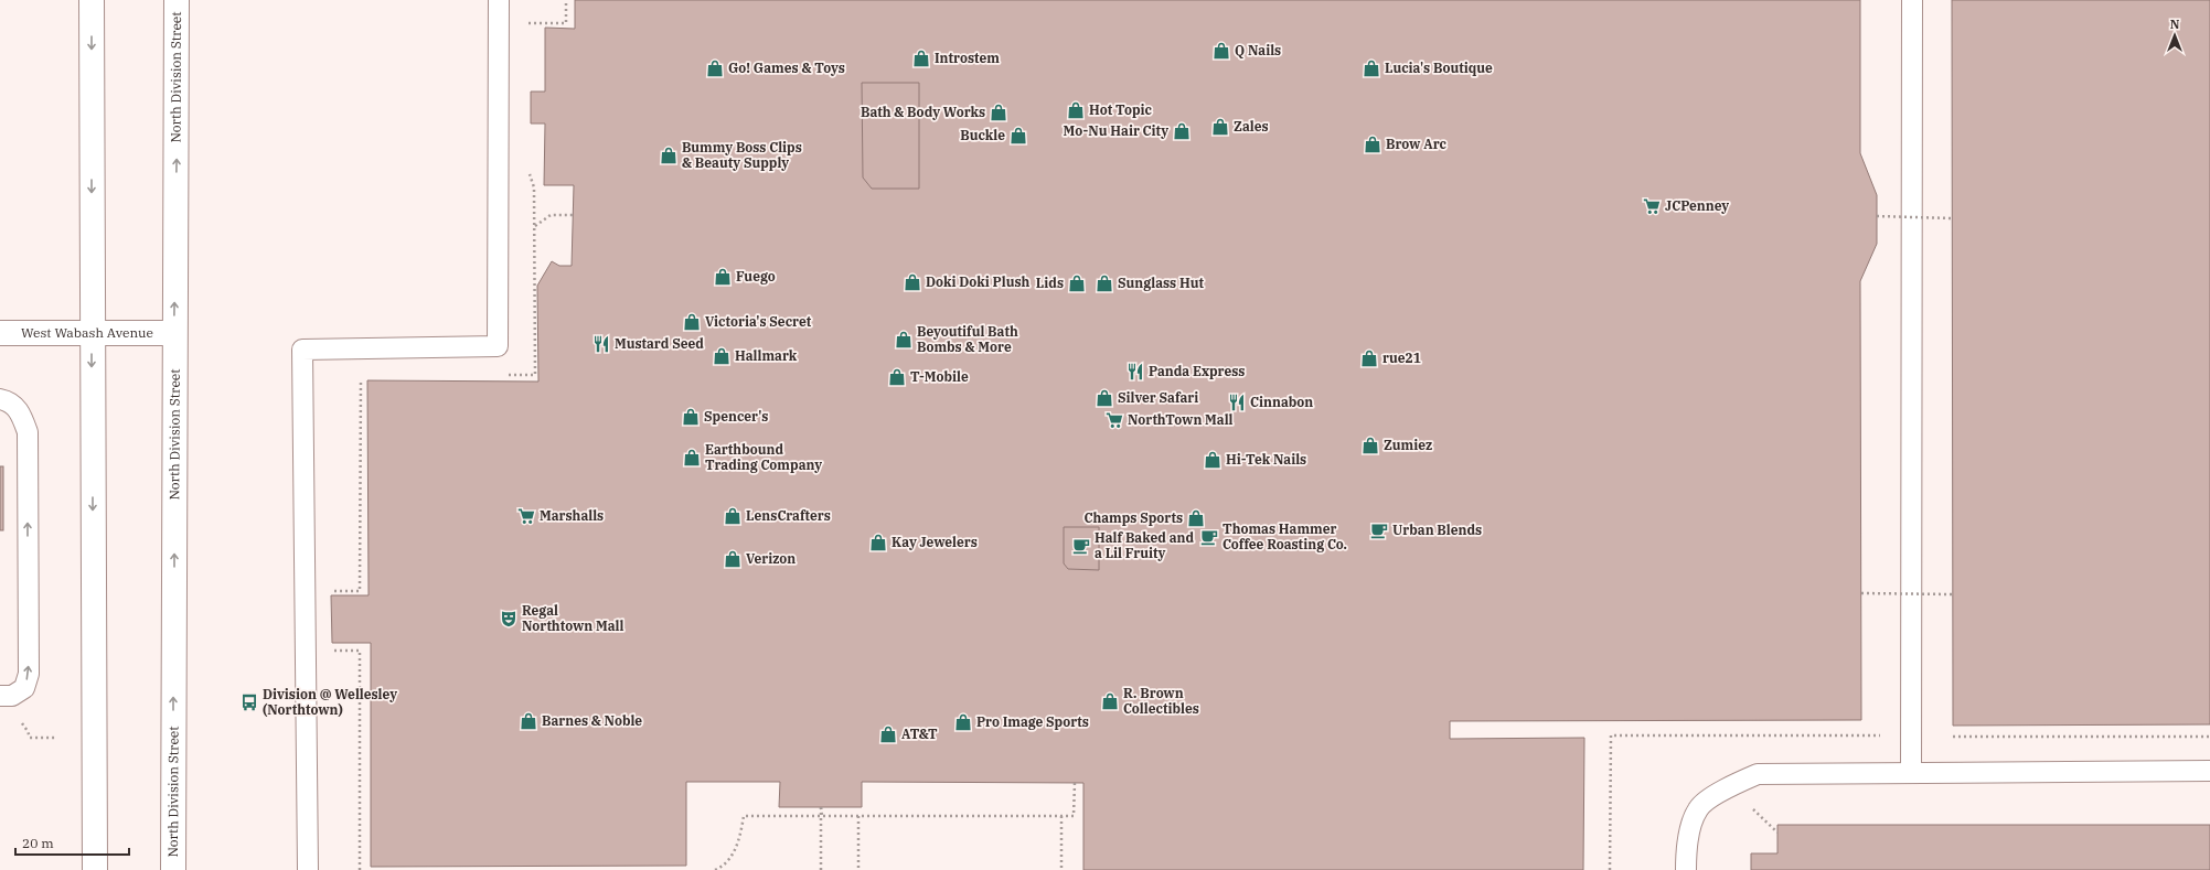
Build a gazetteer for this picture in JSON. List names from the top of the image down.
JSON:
{
  "streets": {
    "main road": ["North Division Street", "West Wabash Avenue"]
  },
  "crossings": [
    ["North Division Street", "West Wabash Avenue"]
  ],
  "places": {
    "shop": [
      "Q Nails",
      "Introstem",
      "Go! Games & Toys",
      "Lucia's Boutique",
      "Hot Topic",
      "Bath & Body Works",
      "Zales",
      "Mo-Nu Hair City",
      "Buckle",
      "Brow Arc",
      "Bummy Boss Clips & Beauty Supply",
      "Fuego",
      "Doki Doki Plush",
      "Lids",
      "Sunglass Hut",
      "Victoria's Secret",
      "Beyoutiful Bath Bombs & More",
      "Hallmark",
      "rue21",
      "T-Mobile",
      "Silver Safari",
      "Spencer's",
      "Zumiez",
      "Earthbound Trading Company",
      "Hi-Tek Nails",
      "LensCrafters",
      "Champs Sports",
      "Kay Jewelers",
      "Verizon",
      "R. Brown Collectibles",
      "Barnes & Noble",
      "Pro Image Sports",
      "AT&T"
    ],
    "supermarket": ["JCPenney", "NorthTown Mall", "Marshalls"],
    "restaurant": ["Mustard Seed", "Panda Express", "Cinnabon"],
    "cafe": ["Urban Blends", "Thomas Hammer Coffee Roasting Co.", "Half Baked and a Lil Fruity"],
    "theatre": ["Regal Northtown Mall"],
    "bus stop": ["Division @ Wellesley (Northtown)"]
  },
  "scale_bar": "20 m",
  "north": "top"
}
